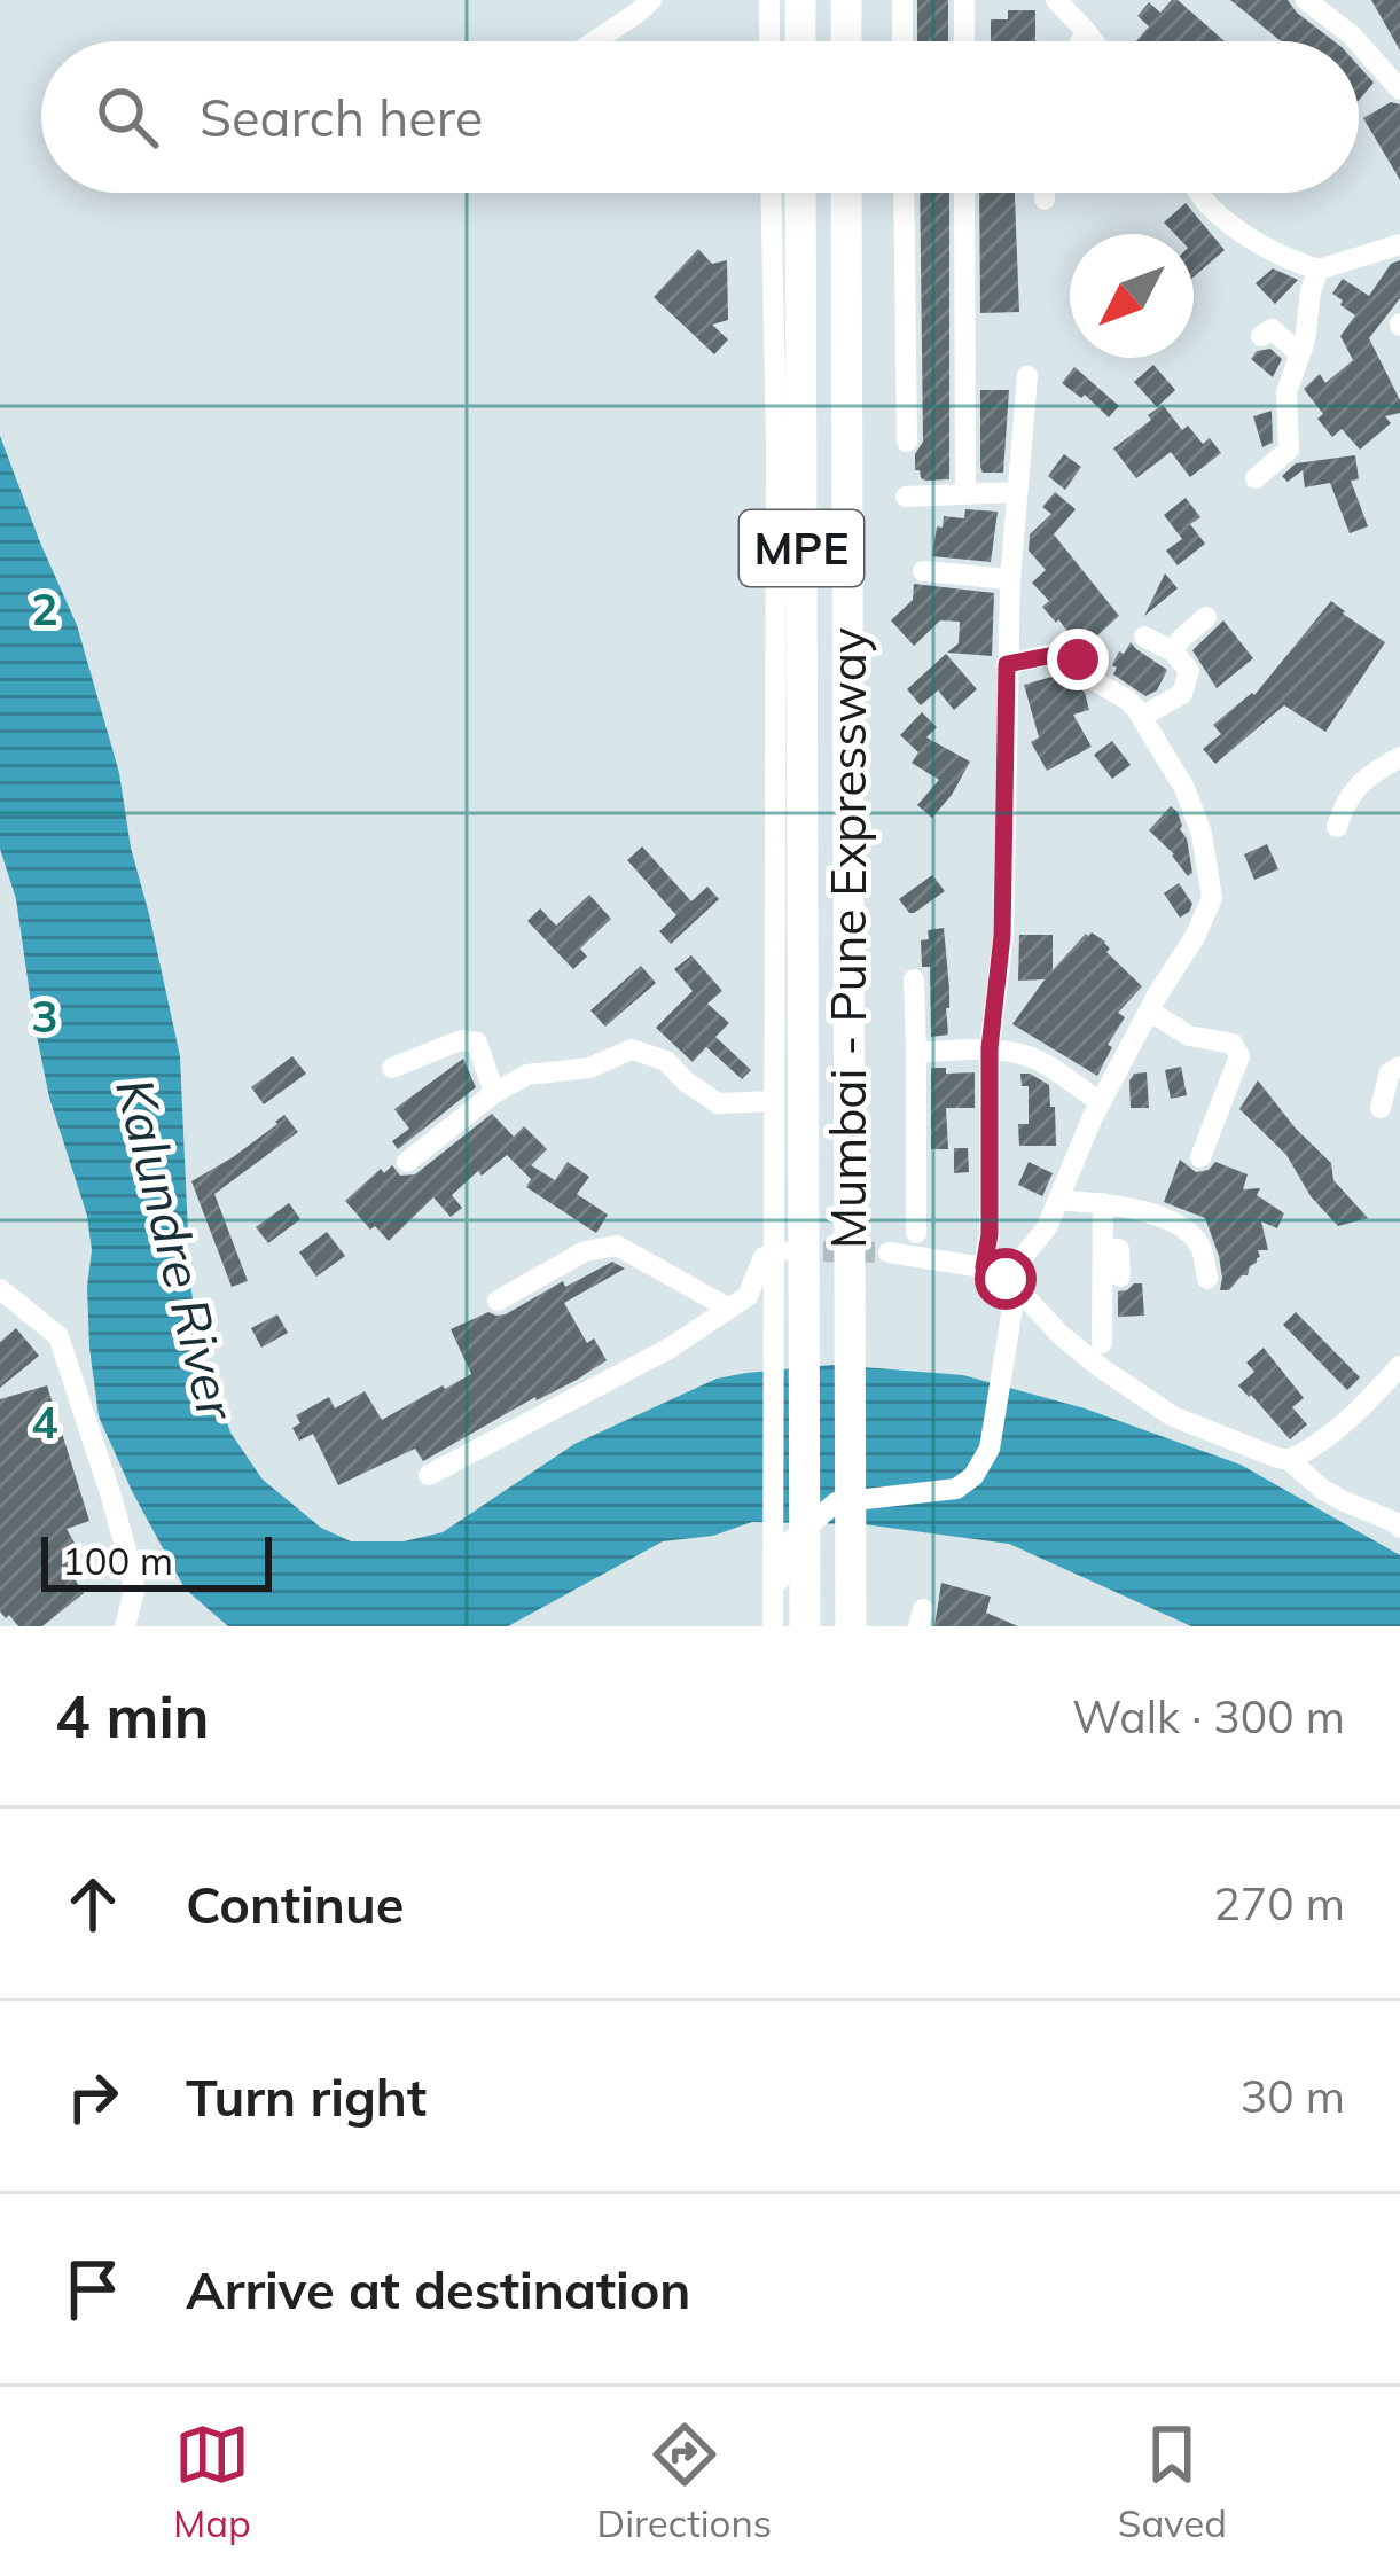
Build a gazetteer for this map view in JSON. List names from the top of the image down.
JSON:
{
  "streets": {
    "highway": ["MPE", "Mumbai - Pune Expressway"]
  },
  "water": ["Kalundre River"],
  "scale_bar": "100 m",
  "north": "bottom left",
  "page": {
    "search": "Search here",
    "scale": "100 m",
    "heading": ["4 min", "Walk · 300 m"],
    "list": [
      ["Continue", "270 m"],
      ["Turn right", "30 m"],
      "Arrive at destination"
    ],
    "nav": ["Map", "Directions", "Saved"]
  },
  "grid": {
    "rows": ["2", "3", "4"]
  }
}
